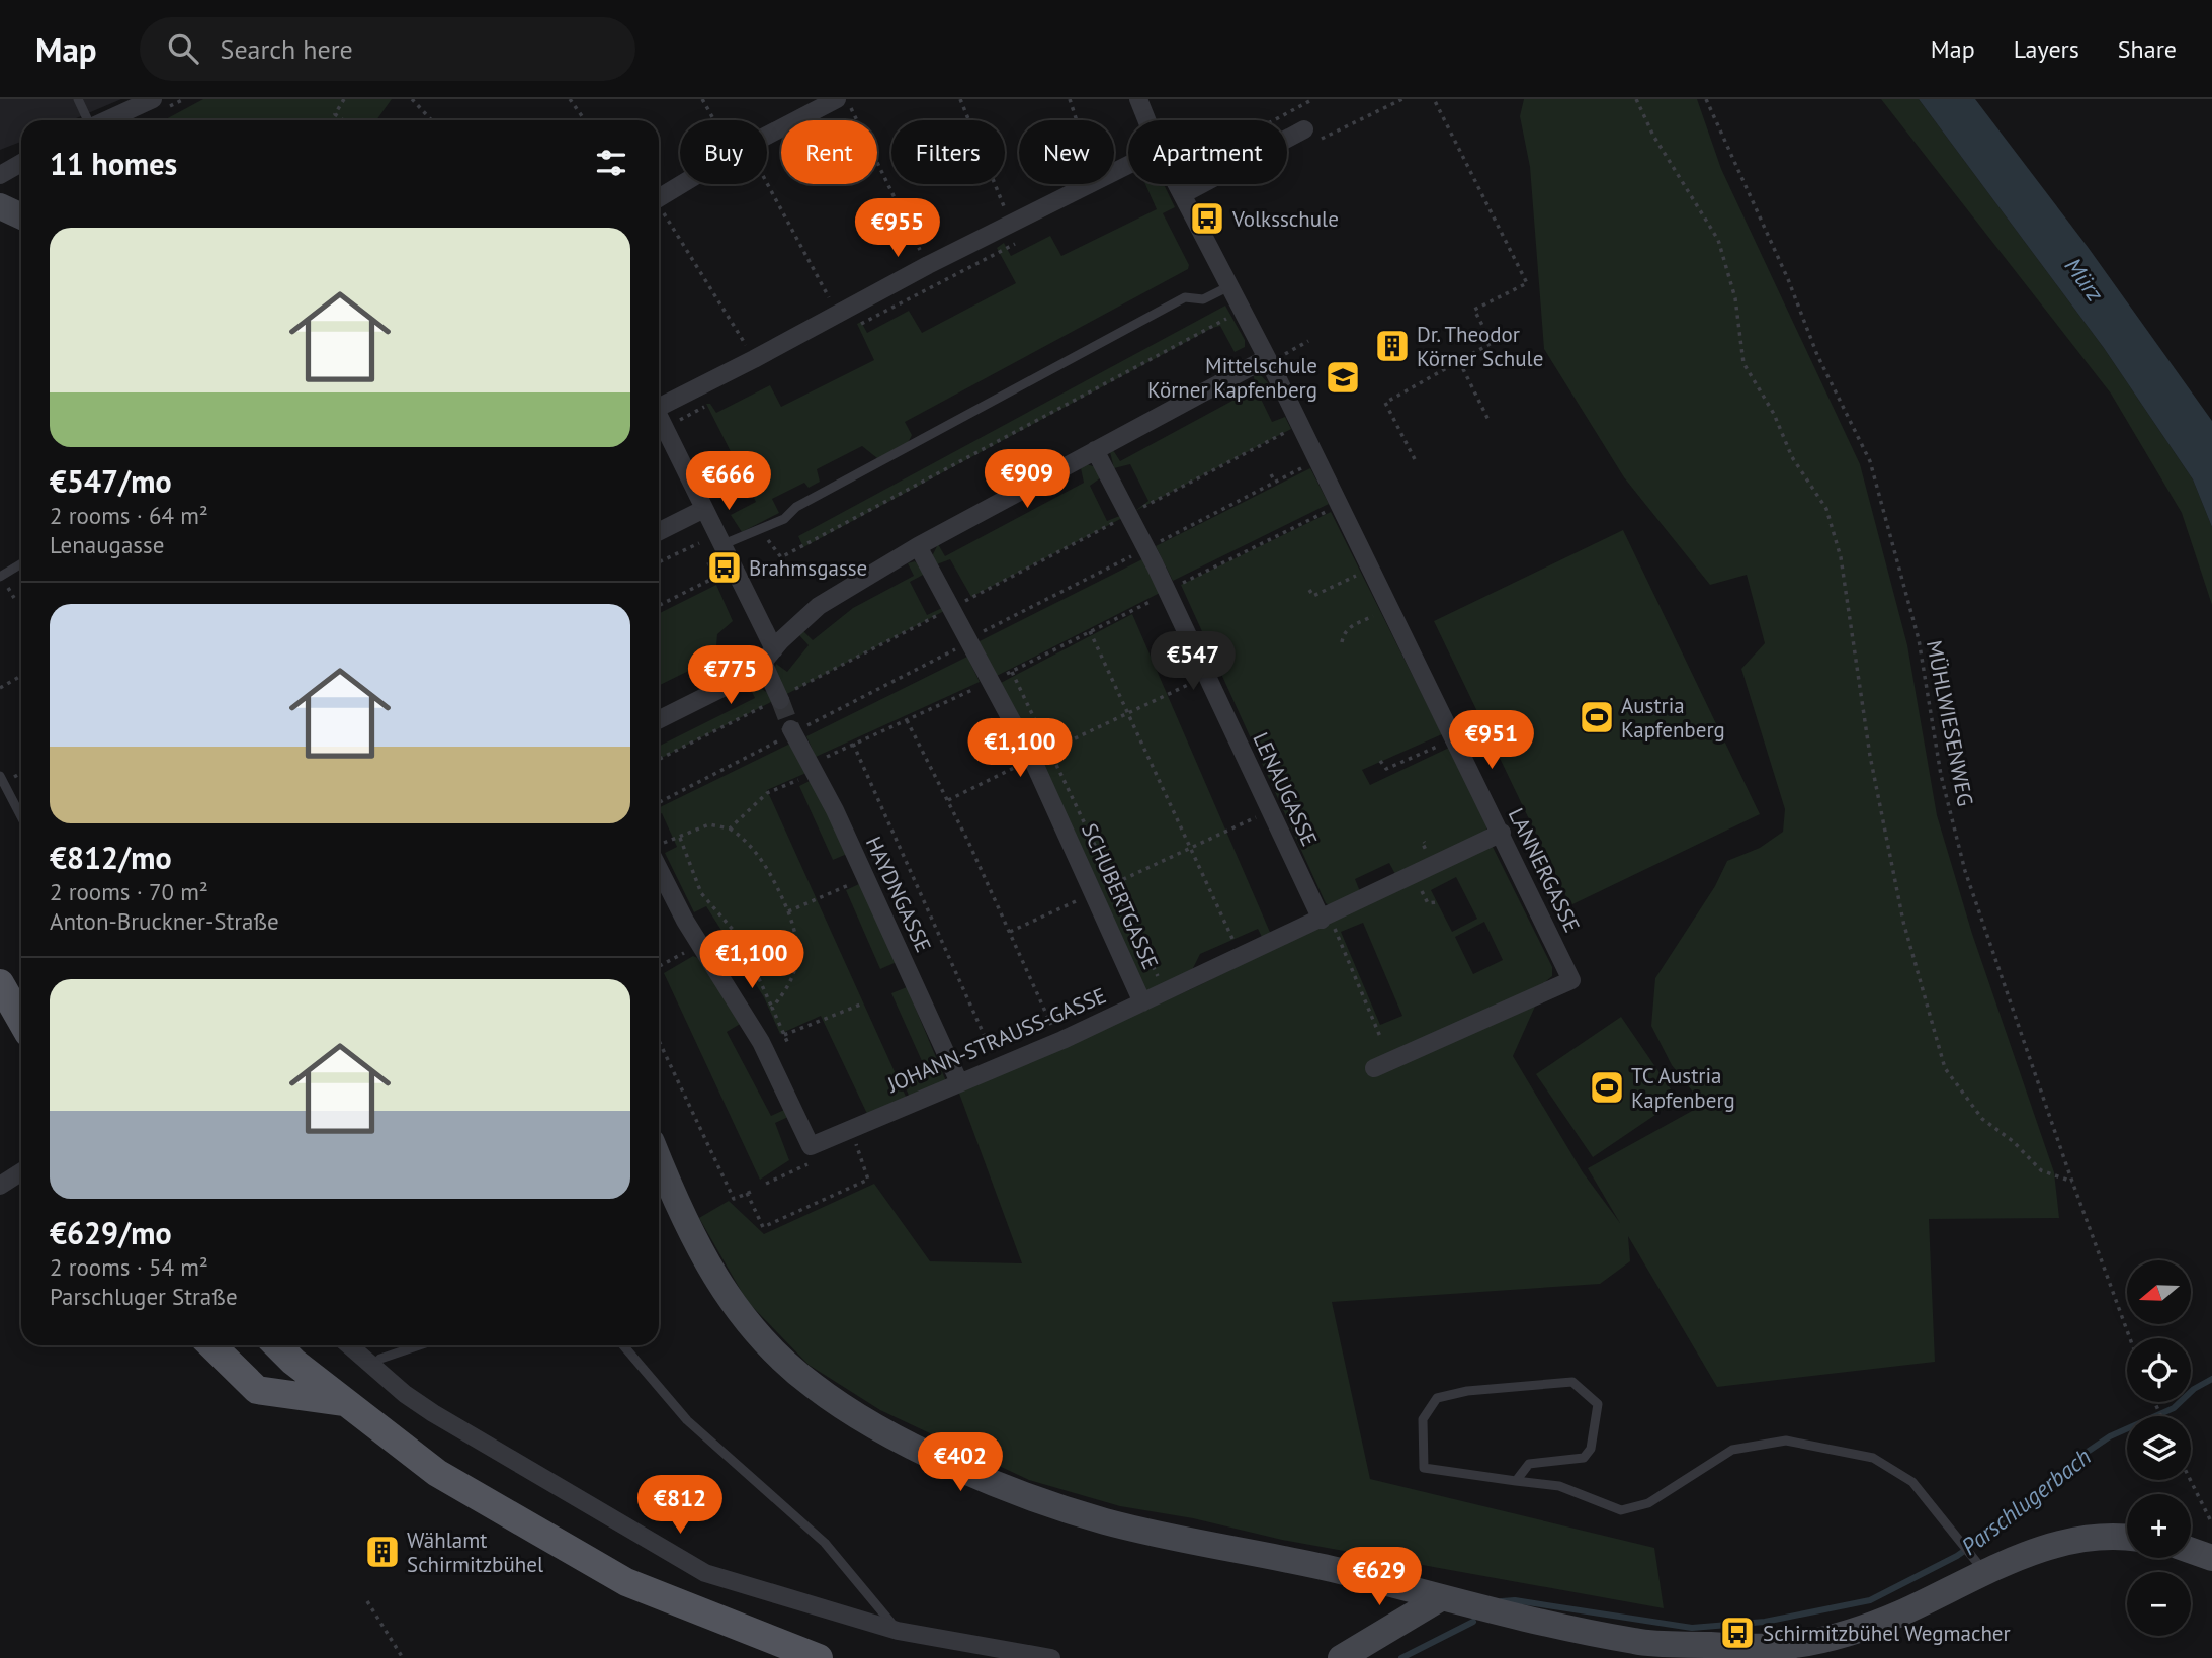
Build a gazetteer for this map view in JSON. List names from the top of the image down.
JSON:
{
  "streets": {
    "street": [
      "LENAUGASSE",
      "LANNERGASSE",
      "HAYDNGASSE",
      "SCHUBERTGASSE",
      "JOHANN-STRAUSS-GASSE"
    ],
    "path": ["MÜHLWIESENWEG"]
  },
  "crossings": [
    ["LENAUGASSE", "JOHANN-STRAUSS-GASSE"],
    ["LANNERGASSE", "JOHANN-STRAUSS-GASSE"],
    ["HAYDNGASSE", "JOHANN-STRAUSS-GASSE"],
    ["SCHUBERTGASSE", "JOHANN-STRAUSS-GASSE"]
  ],
  "water": ["Mürz", "Parschlugerbach"],
  "places": {
    "bus stop": ["Volksschule", "Brahmsgasse", "Schirmitzbühel Wegmacher"],
    "building": ["Dr. Theodor Körner Schule", "Wählamt Schirmitzbühel"],
    "school or university": ["Mittelschule Körner Kapfenberg"],
    "sports": ["Austria Kapfenberg", "TC Austria Kapfenberg"]
  },
  "north": "left",
  "page": {
    "header": "Map",
    "search": "Search here",
    "nav": ["Map", "Layers", "Share"],
    "chip": [
      "Buy",
      "Rent",
      "Filters",
      "New",
      "Apartment"
    ],
    "heading": "11 homes",
    "price": [
      "€955",
      "€909",
      "€666",
      "€547",
      "€775",
      "€951",
      "€1,100",
      "€1,100",
      "€402",
      "€812",
      "€629"
    ],
    "list": [
      {
        "name": "€547/mo",
        "note": "2 rooms · 64 m² · Lenaugasse"
      },
      {
        "name": "€812/mo",
        "note": "2 rooms · 70 m² · Anton-Bruckner-Straße"
      },
      {
        "name": "€629/mo",
        "note": "2 rooms · 54 m² · Parschluger Straße"
      }
    ],
    "map_buttons": ["+", "−"]
  }
}
